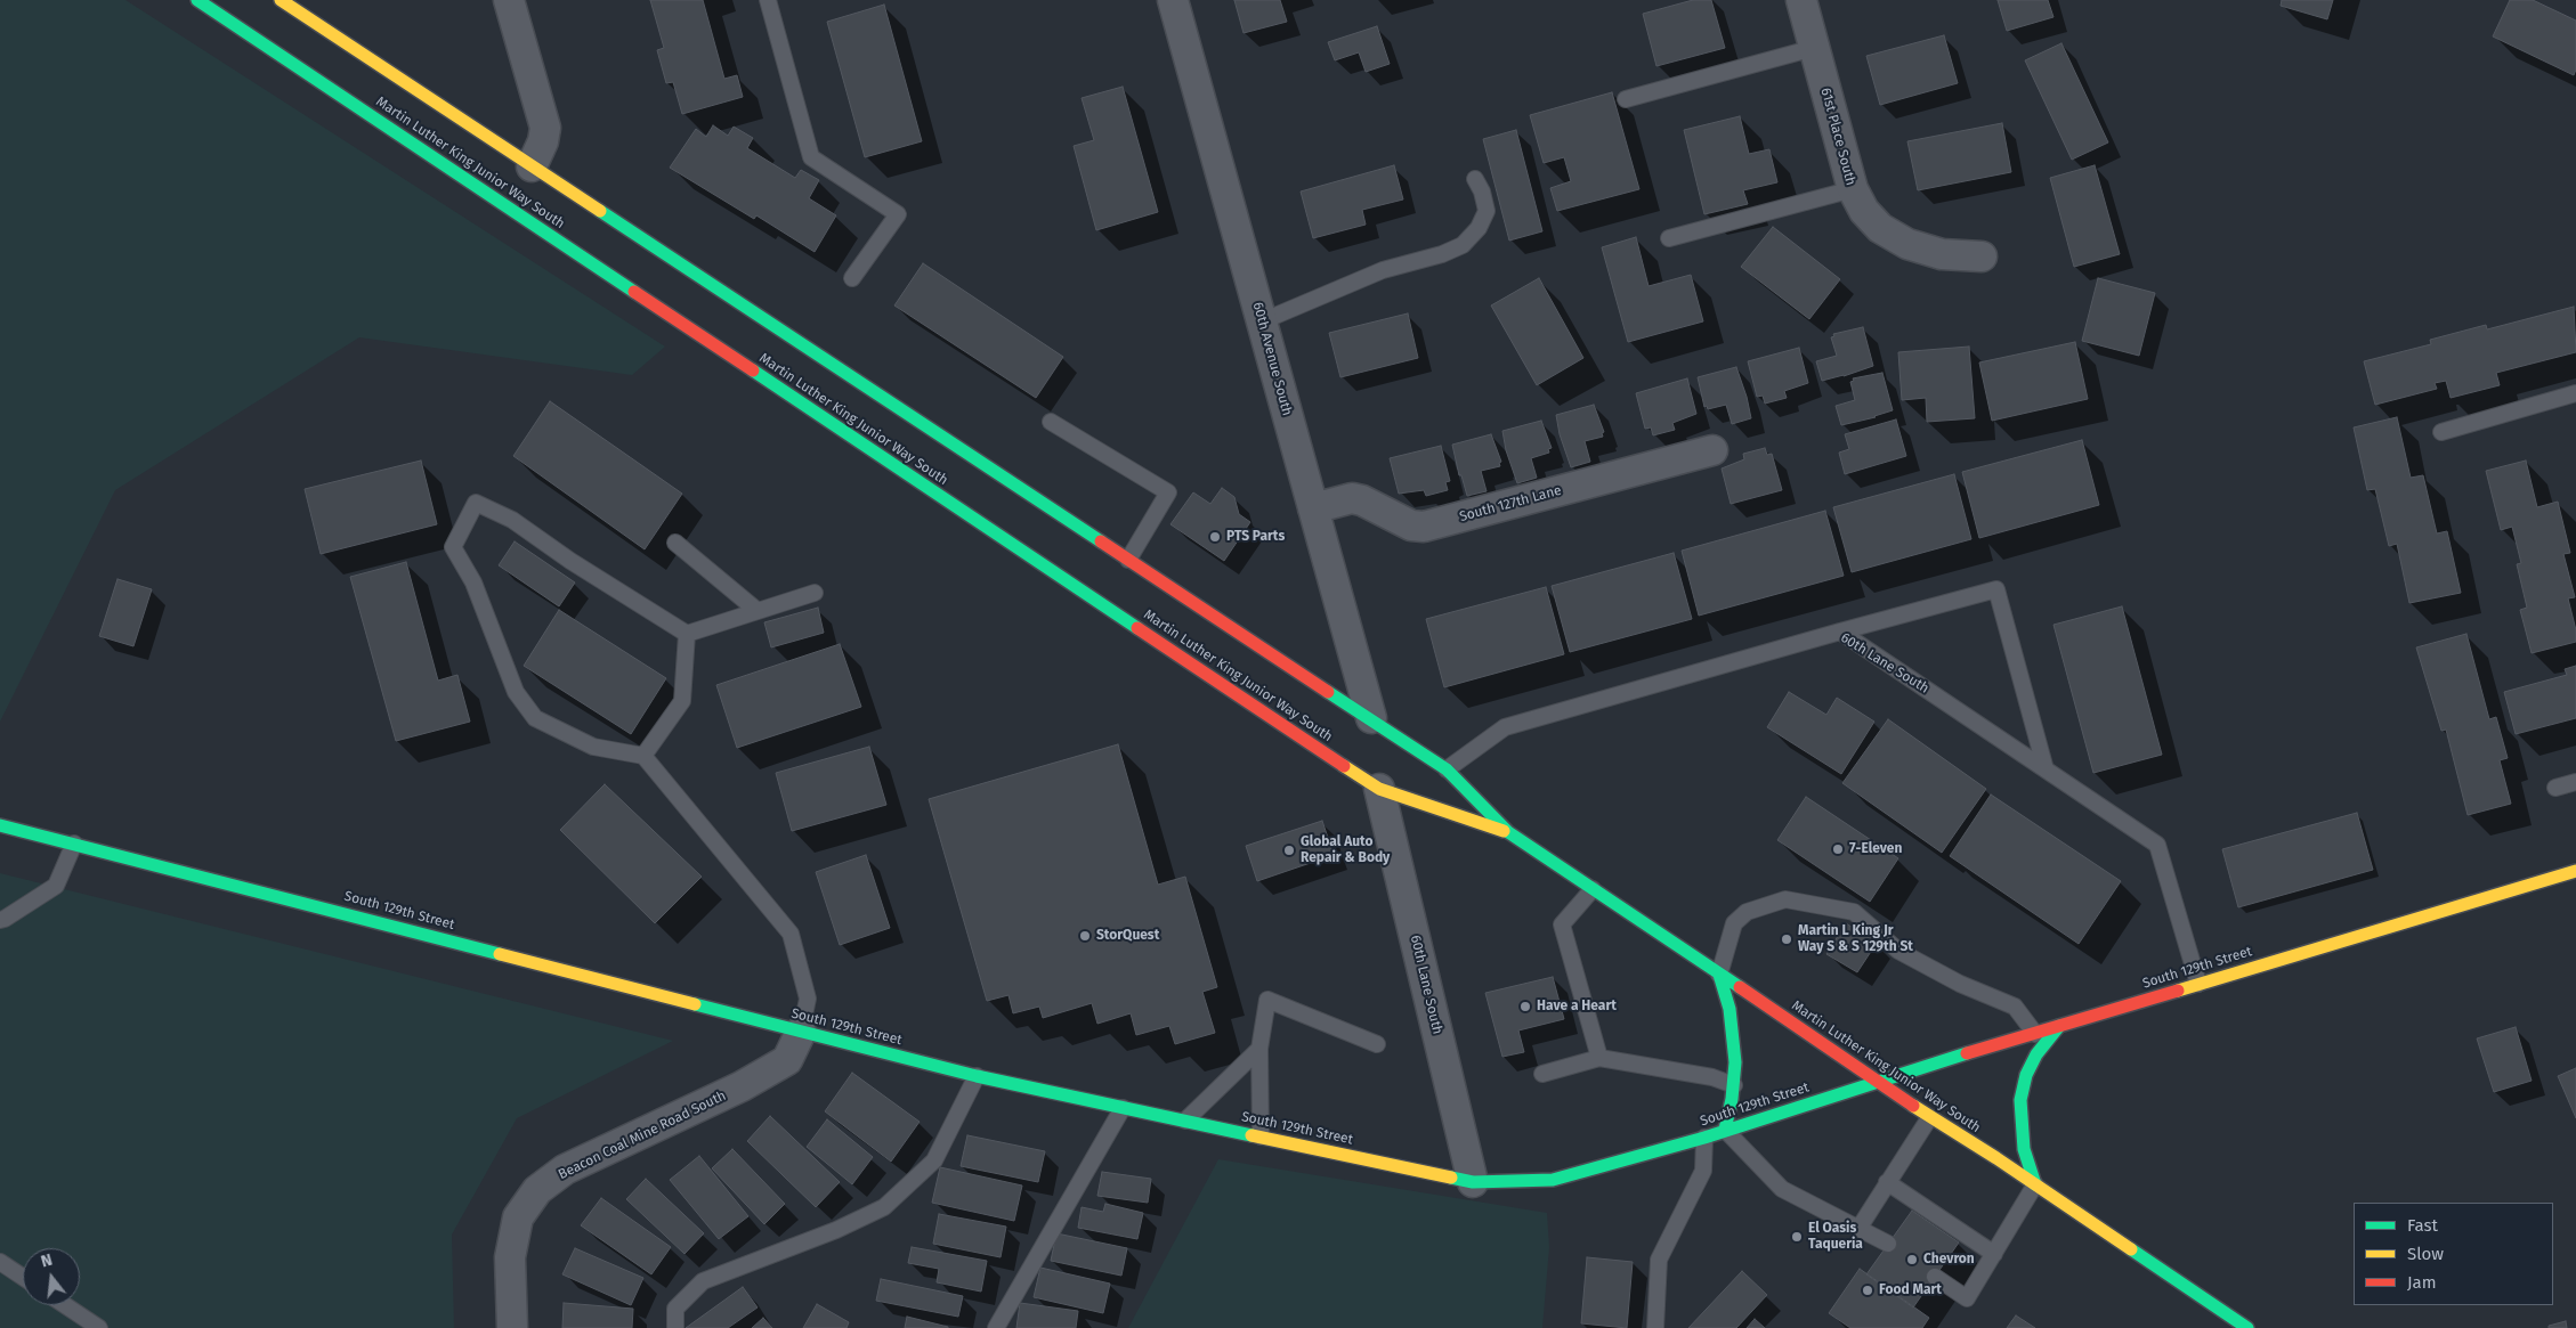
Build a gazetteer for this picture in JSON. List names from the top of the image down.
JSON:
{
  "streets": {
    "main road": ["Martin Luther King Junior Way South", "South 129th Street"],
    "street": [
      "61st Place South",
      "60th Avenue South",
      "South 127th Lane",
      "60th Lane South",
      "Beacon Coal Mine Road South"
    ]
  },
  "crossings": [
    ["Martin Luther King Junior Way South", "60th Avenue South"],
    ["Martin Luther King Junior Way South", "60th Lane South"],
    ["Martin Luther King Junior Way South", "South 129th Street"],
    ["60th Avenue South", "South 127th Lane"],
    ["60th Lane South", "South 129th Street"],
    ["South 129th Street", "Beacon Coal Mine Road South"]
  ],
  "places": [
    "PTS Parts",
    "7-Eleven",
    "Global Auto Repair & Body",
    "StorQuest",
    "Martin L King Jr Way S & S 129th St",
    "Have a Heart",
    "El Oasis Taqueria",
    "Chevron",
    "Food Mart"
  ],
  "legend": ["Fast", "Slow", "Jam"],
  "north": "top"
}
